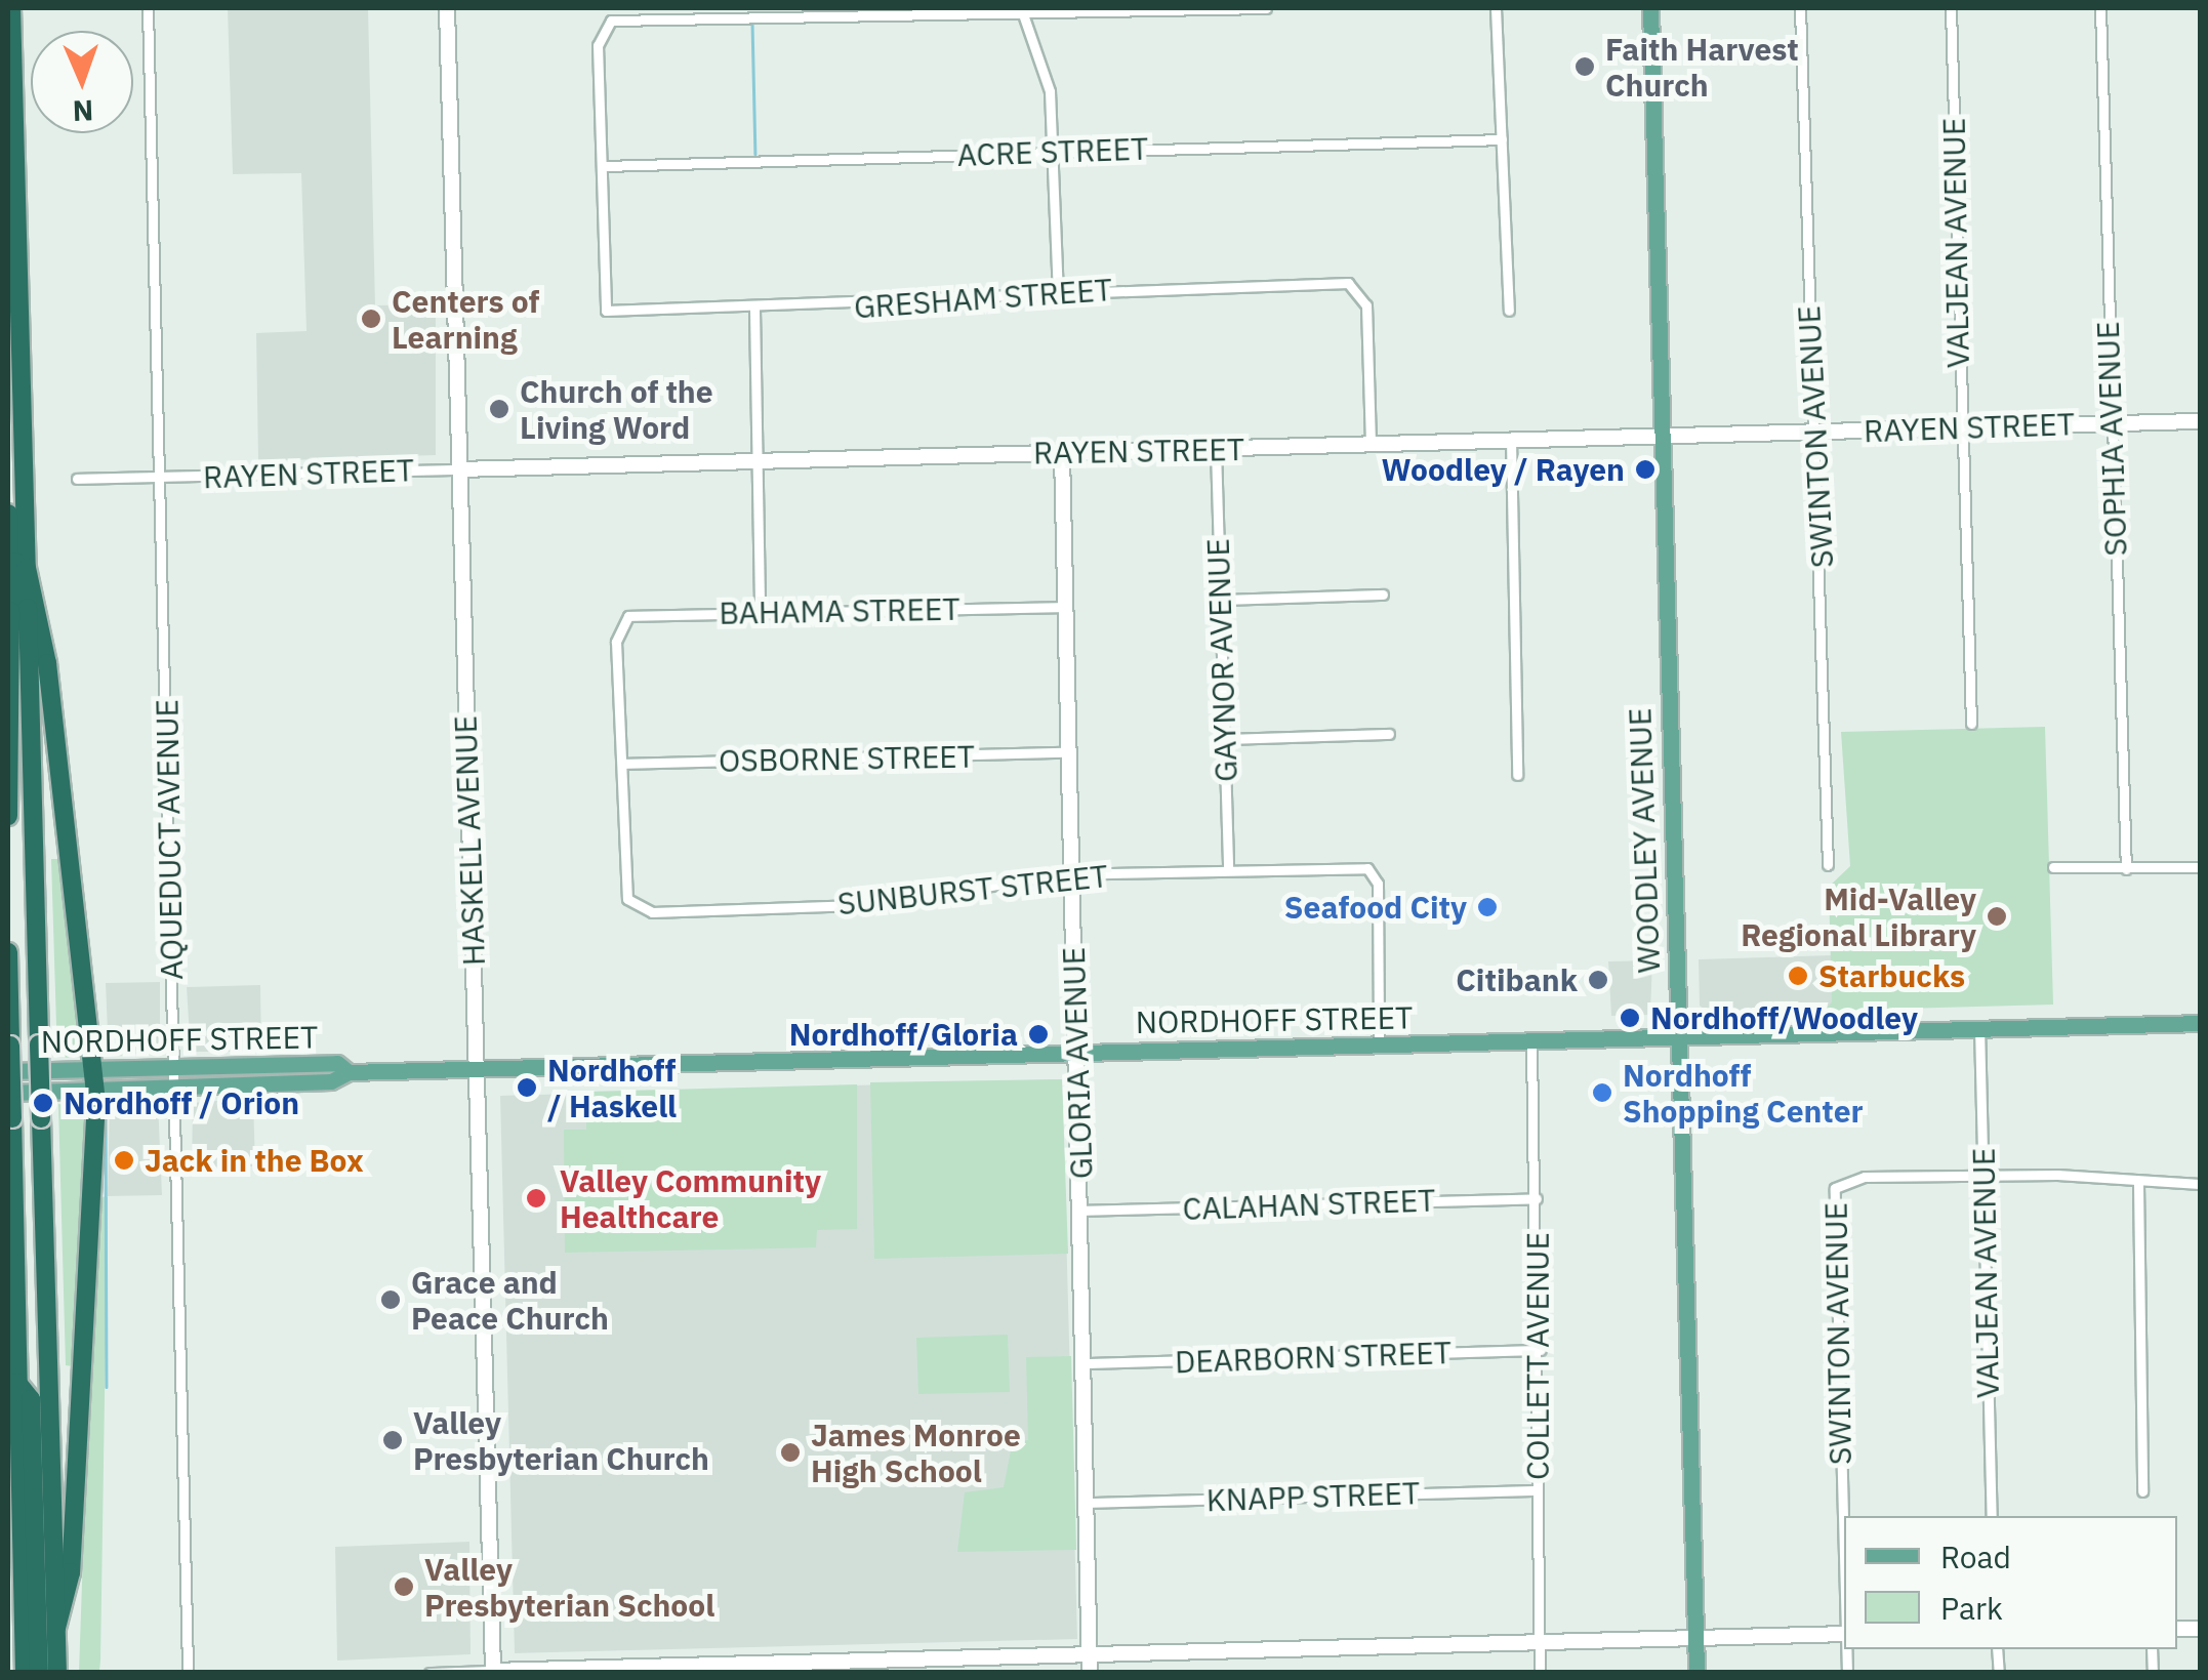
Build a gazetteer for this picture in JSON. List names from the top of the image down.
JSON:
{
  "streets": {
    "main road": ["WOODLEY AVENUE", "NORDHOFF STREET"],
    "street": [
      "ACRE STREET",
      "VALJEAN AVENUE",
      "GRESHAM STREET",
      "RAYEN STREET",
      "SWINTON AVENUE",
      "SOPHIA AVENUE",
      "BAHAMA STREET",
      "GAYNOR AVENUE",
      "OSBORNE STREET",
      "AQUEDUCT AVENUE",
      "HASKELL AVENUE",
      "SUNBURST STREET",
      "GLORIA AVENUE",
      "CALAHAN STREET",
      "COLLETT AVENUE",
      "DEARBORN STREET",
      "KNAPP STREET"
    ]
  },
  "crossings": [
    ["ACRE STREET", "GRESHAM STREET"],
    ["VALJEAN AVENUE", "RAYEN STREET"],
    ["VALJEAN AVENUE", "SWINTON AVENUE"],
    ["VALJEAN AVENUE", "NORDHOFF STREET"],
    ["GRESHAM STREET", "RAYEN STREET"],
    ["RAYEN STREET", "SWINTON AVENUE"],
    ["RAYEN STREET", "SOPHIA AVENUE"],
    ["RAYEN STREET", "GAYNOR AVENUE"],
    ["RAYEN STREET", "AQUEDUCT AVENUE"],
    ["RAYEN STREET", "HASKELL AVENUE"],
    ["RAYEN STREET", "WOODLEY AVENUE"],
    ["RAYEN STREET", "GLORIA AVENUE"],
    ["BAHAMA STREET", "OSBORNE STREET"],
    ["BAHAMA STREET", "SUNBURST STREET"],
    ["BAHAMA STREET", "GLORIA AVENUE"],
    ["GAYNOR AVENUE", "SUNBURST STREET"],
    ["OSBORNE STREET", "SUNBURST STREET"],
    ["OSBORNE STREET", "GLORIA AVENUE"],
    ["AQUEDUCT AVENUE", "NORDHOFF STREET"],
    ["HASKELL AVENUE", "NORDHOFF STREET"],
    ["WOODLEY AVENUE", "NORDHOFF STREET"],
    ["SUNBURST STREET", "NORDHOFF STREET"],
    ["SUNBURST STREET", "GLORIA AVENUE"],
    ["NORDHOFF STREET", "GLORIA AVENUE"],
    ["NORDHOFF STREET", "COLLETT AVENUE"],
    ["GLORIA AVENUE", "CALAHAN STREET"],
    ["GLORIA AVENUE", "DEARBORN STREET"],
    ["GLORIA AVENUE", "KNAPP STREET"],
    ["CALAHAN STREET", "COLLETT AVENUE"],
    ["COLLETT AVENUE", "DEARBORN STREET"],
    ["COLLETT AVENUE", "KNAPP STREET"]
  ],
  "places": [
    "Faith Harvest Church",
    "Centers of Learning",
    "Church of the Living Word",
    "Woodley / Rayen",
    "Seafood City",
    "Mid-Valley Regional Library",
    "Starbucks",
    "Citibank",
    "Nordhoff/Woodley",
    "Nordhoff/Gloria",
    "Nordhoff / Haskell",
    "Nordhoff Shopping Center",
    "Nordhoff / Orion",
    "Jack in the Box",
    "Valley Community Healthcare",
    "Grace and Peace Church",
    "Valley Presbyterian Church",
    "James Monroe High School",
    "Valley Presbyterian School"
  ],
  "legend": ["Road", "Park"],
  "north": "bottom"
}
